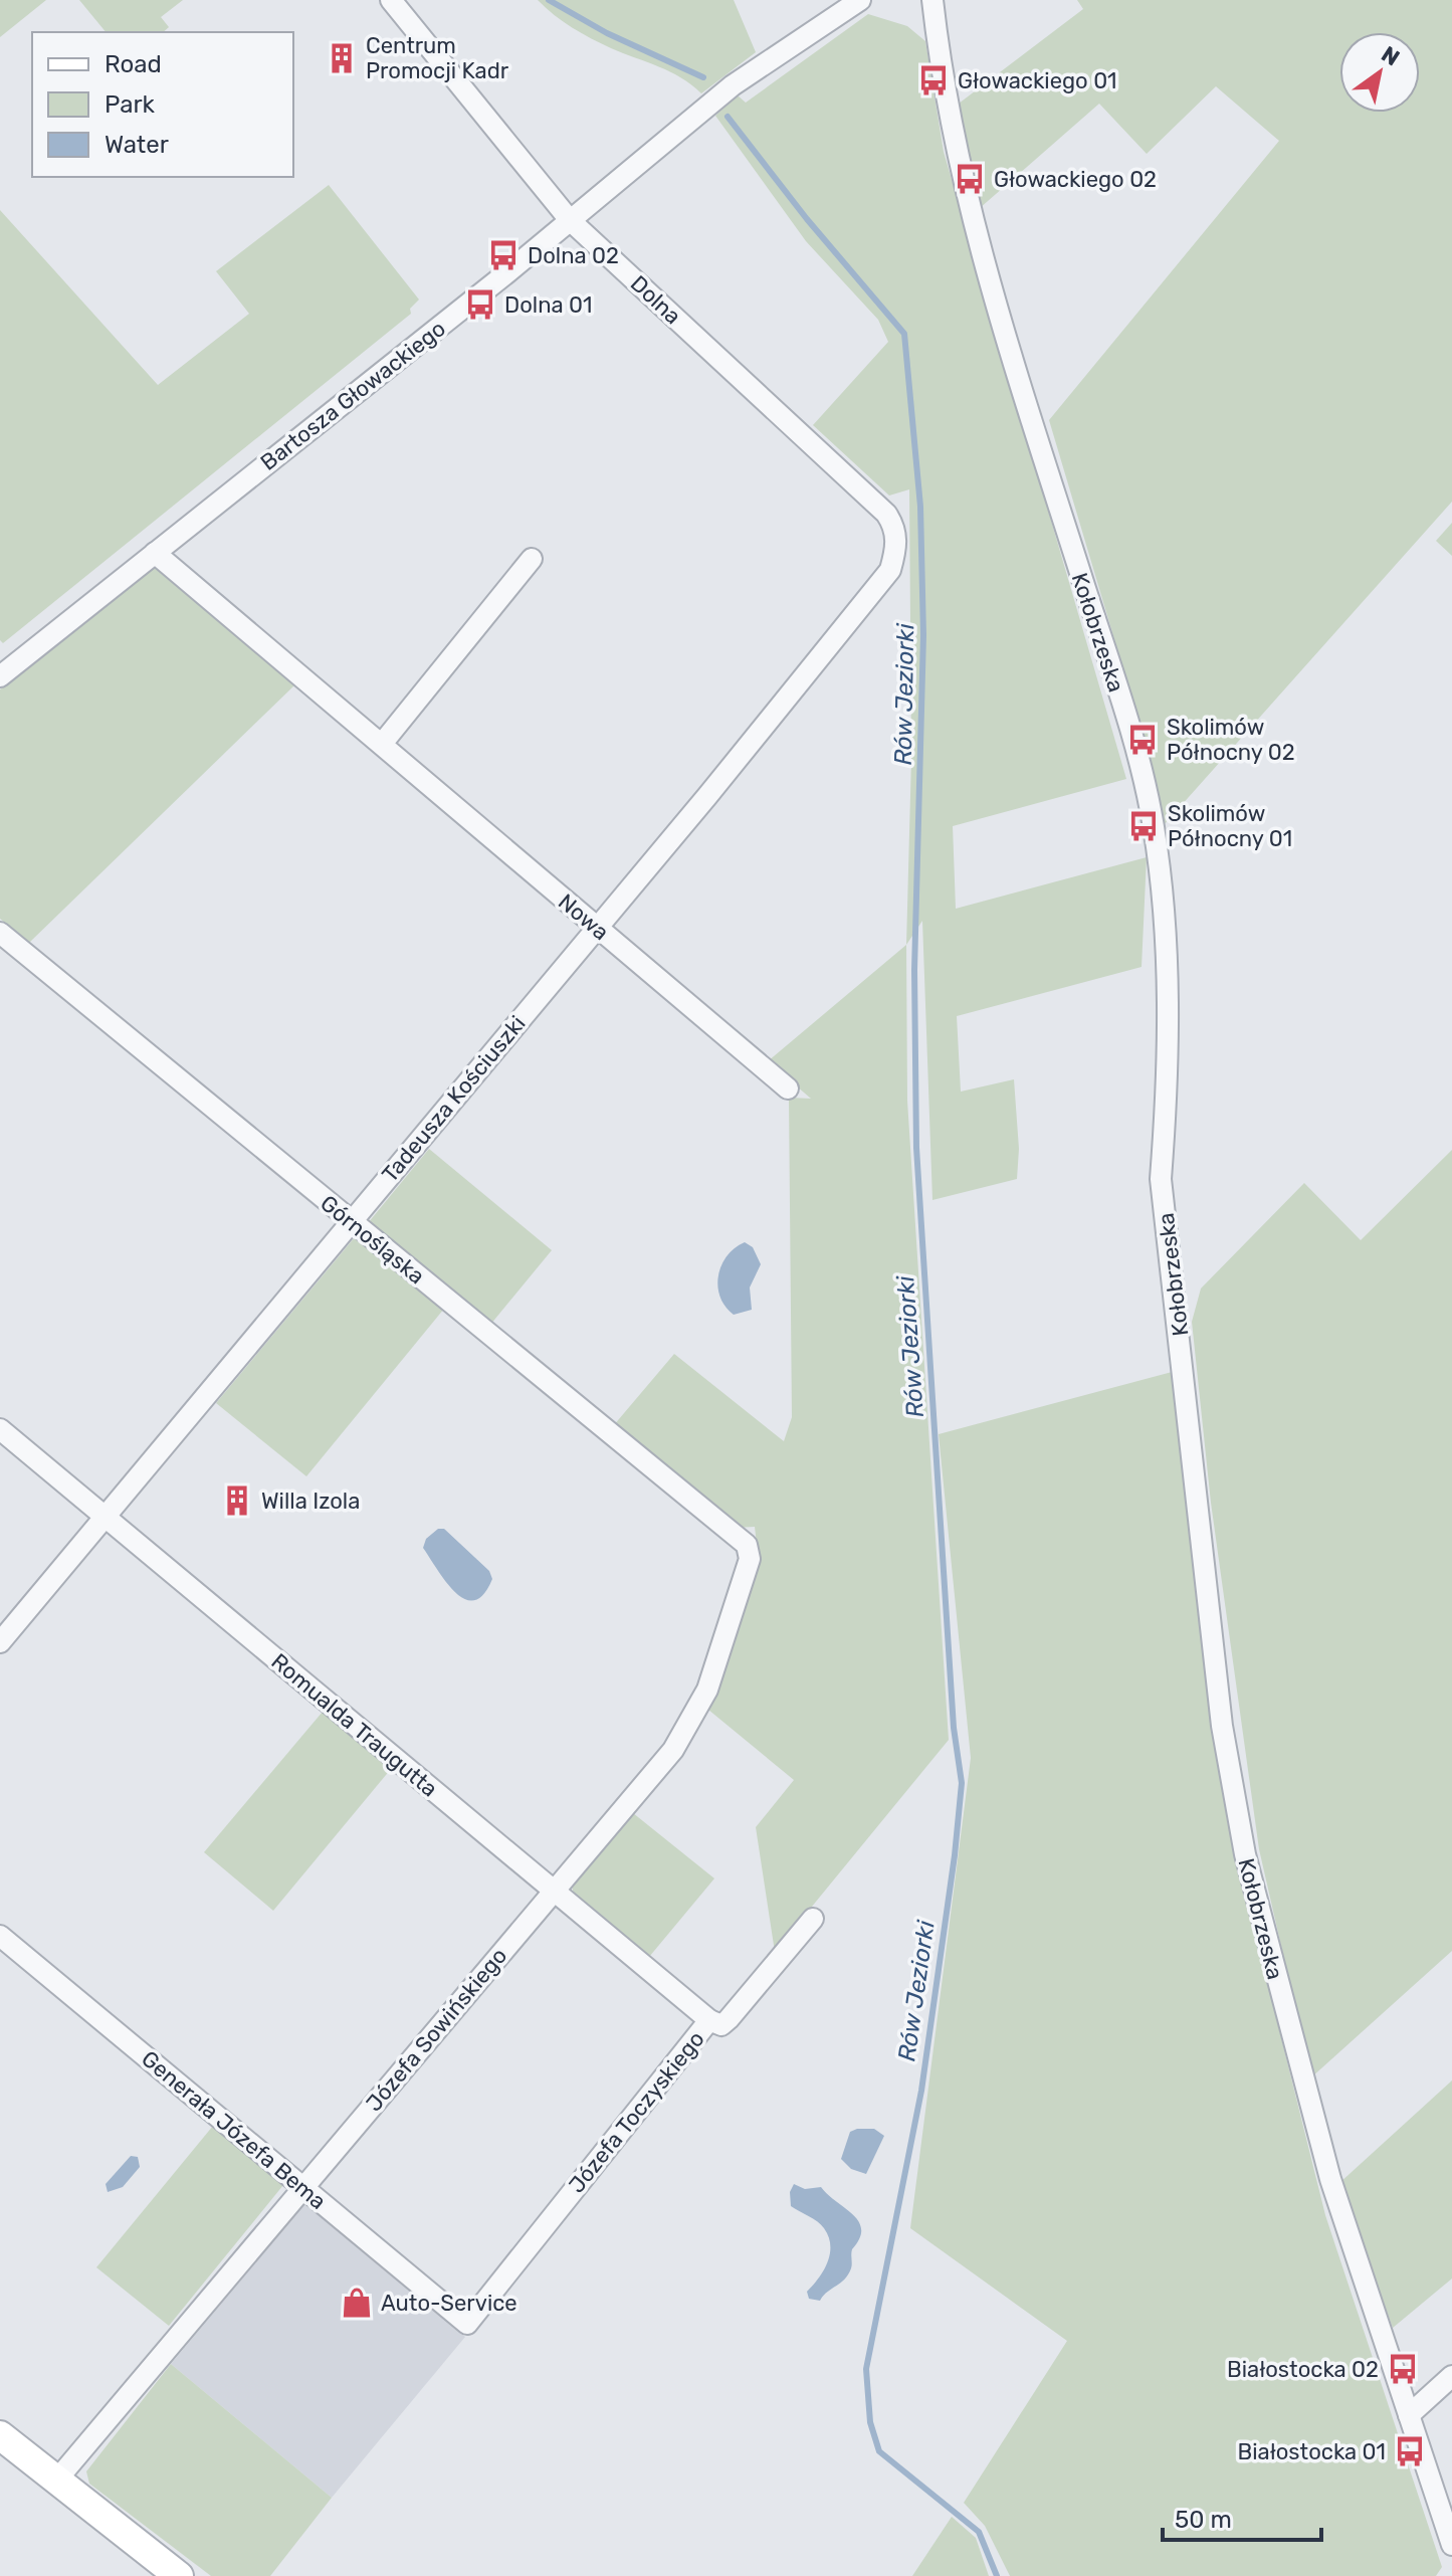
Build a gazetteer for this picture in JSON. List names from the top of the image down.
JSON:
{
  "streets": {
    "street": [
      "Dolna",
      "Bartosza Głowackiego",
      "Kołobrzeska",
      "Nowa",
      "Tadeusza Kościuszki",
      "Górnośląska",
      "Romualda Traugutta",
      "Józefa Sowińskiego",
      "Józefa Toczyskiego",
      "Generała Józefa Bema"
    ]
  },
  "crossings": [
    ["Dolna", "Bartosza Głowackiego"],
    ["Dolna", "Tadeusza Kościuszki"],
    ["Bartosza Głowackiego", "Nowa"],
    ["Nowa", "Tadeusza Kościuszki"],
    ["Tadeusza Kościuszki", "Górnośląska"],
    ["Tadeusza Kościuszki", "Romualda Traugutta"],
    ["Górnośląska", "Józefa Sowińskiego"],
    ["Romualda Traugutta", "Józefa Sowińskiego"],
    ["Romualda Traugutta", "Józefa Toczyskiego"],
    ["Józefa Sowińskiego", "Generała Józefa Bema"],
    ["Józefa Toczyskiego", "Generała Józefa Bema"]
  ],
  "water": ["Rów Jeziorki"],
  "places": {
    "building": ["Centrum Promocji Kadr", "Willa Izola"],
    "bus stop": [
      "Głowackiego 01",
      "Głowackiego 02",
      "Dolna 02",
      "Dolna 01",
      "Skolimów Północny 02",
      "Skolimów Północny 01",
      "Białostocka 02",
      "Białostocka 01"
    ],
    "shop": ["Auto-Service"]
  },
  "legend": ["Road", "Park", "Water"],
  "scale_bar": "50 m",
  "north": "top right"
}
